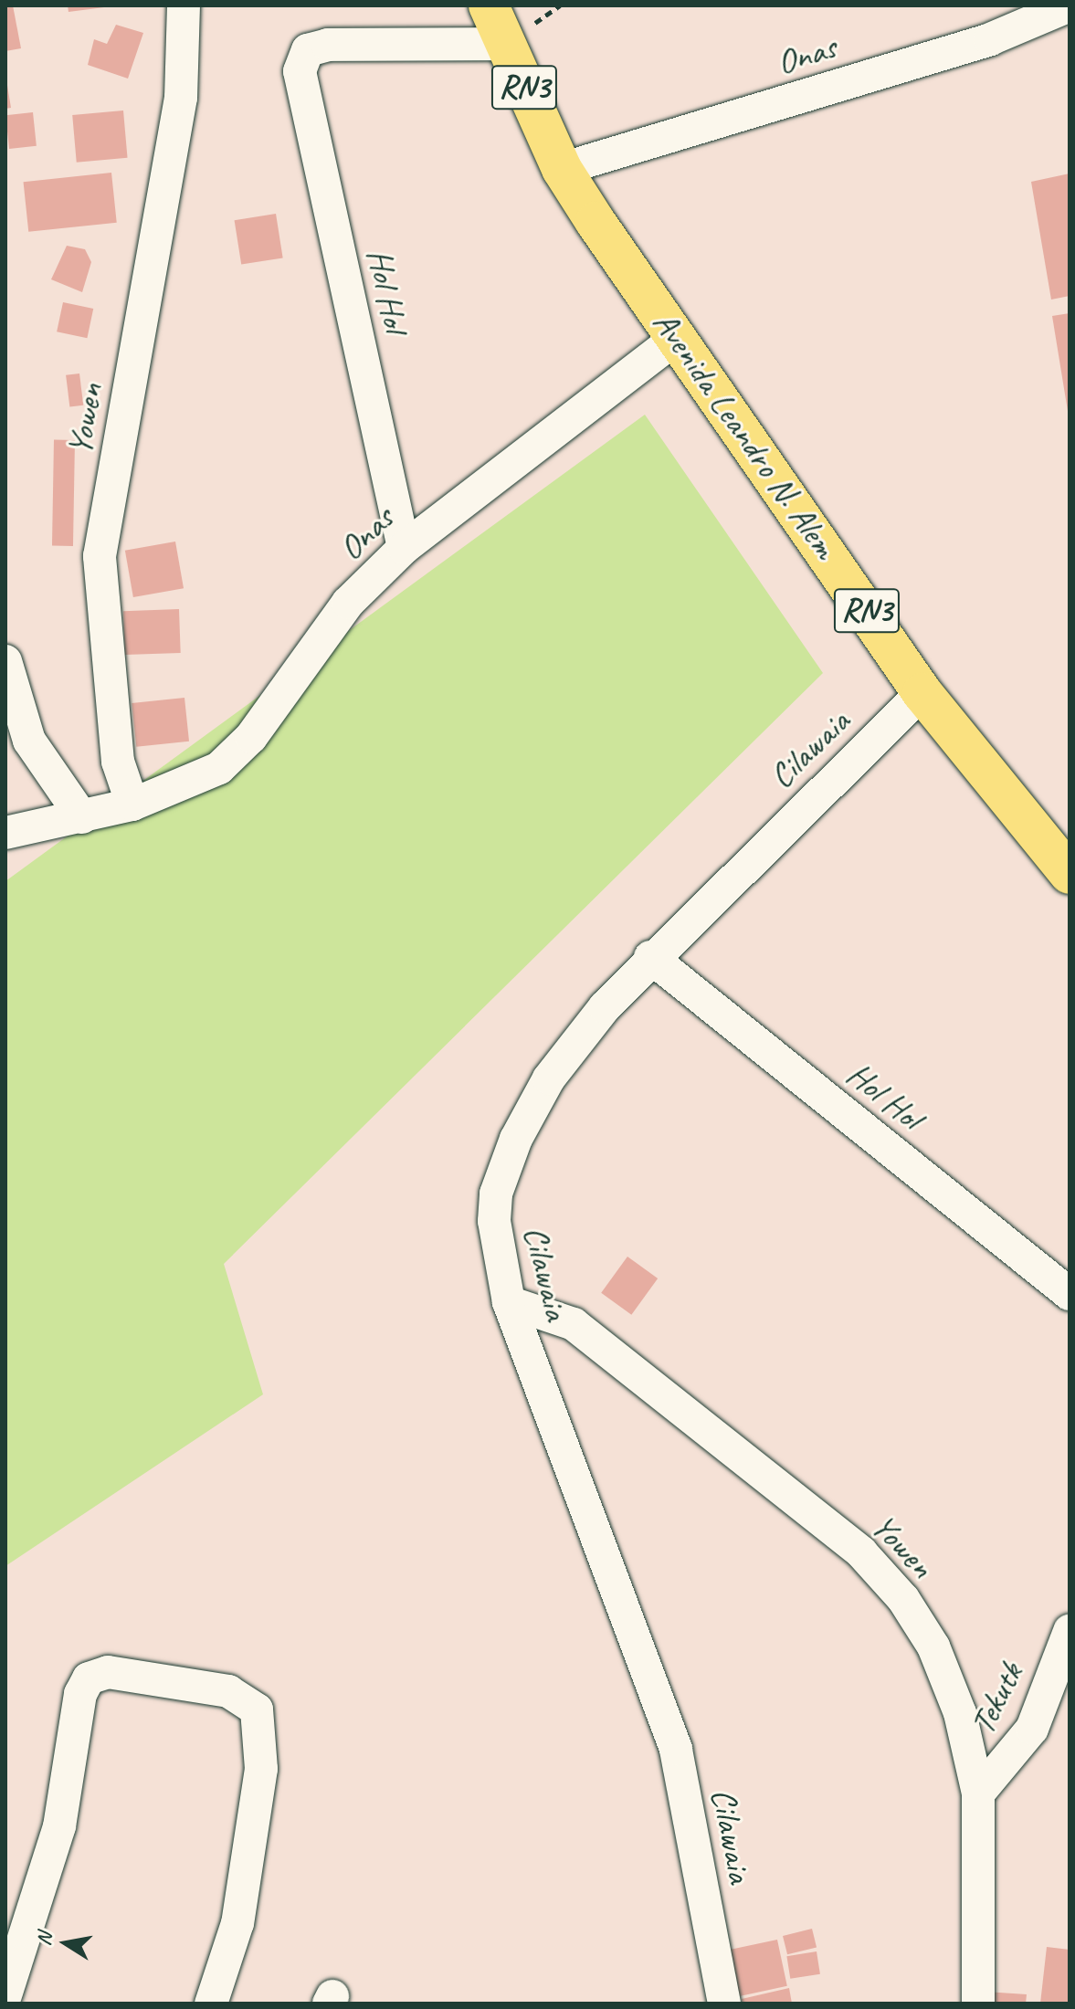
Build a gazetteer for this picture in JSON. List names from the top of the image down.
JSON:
{
  "streets": {
    "highway": ["RN3", "Avenida Leandro N. Alem"],
    "street": [
      "Onas",
      "Hol Hol",
      "Yowen",
      "Cilawaia",
      "Tekutk"
    ]
  },
  "crossings": [
    ["Onas", "Hol Hol"],
    ["Onas", "Yowen"],
    ["Onas", "Avenida Leandro N. Alem"],
    ["Hol Hol", "Avenida Leandro N. Alem"],
    ["Hol Hol", "Cilawaia"],
    ["Yowen", "Cilawaia"],
    ["Yowen", "Tekutk"],
    ["Avenida Leandro N. Alem", "Cilawaia"]
  ],
  "north": "left"
}
